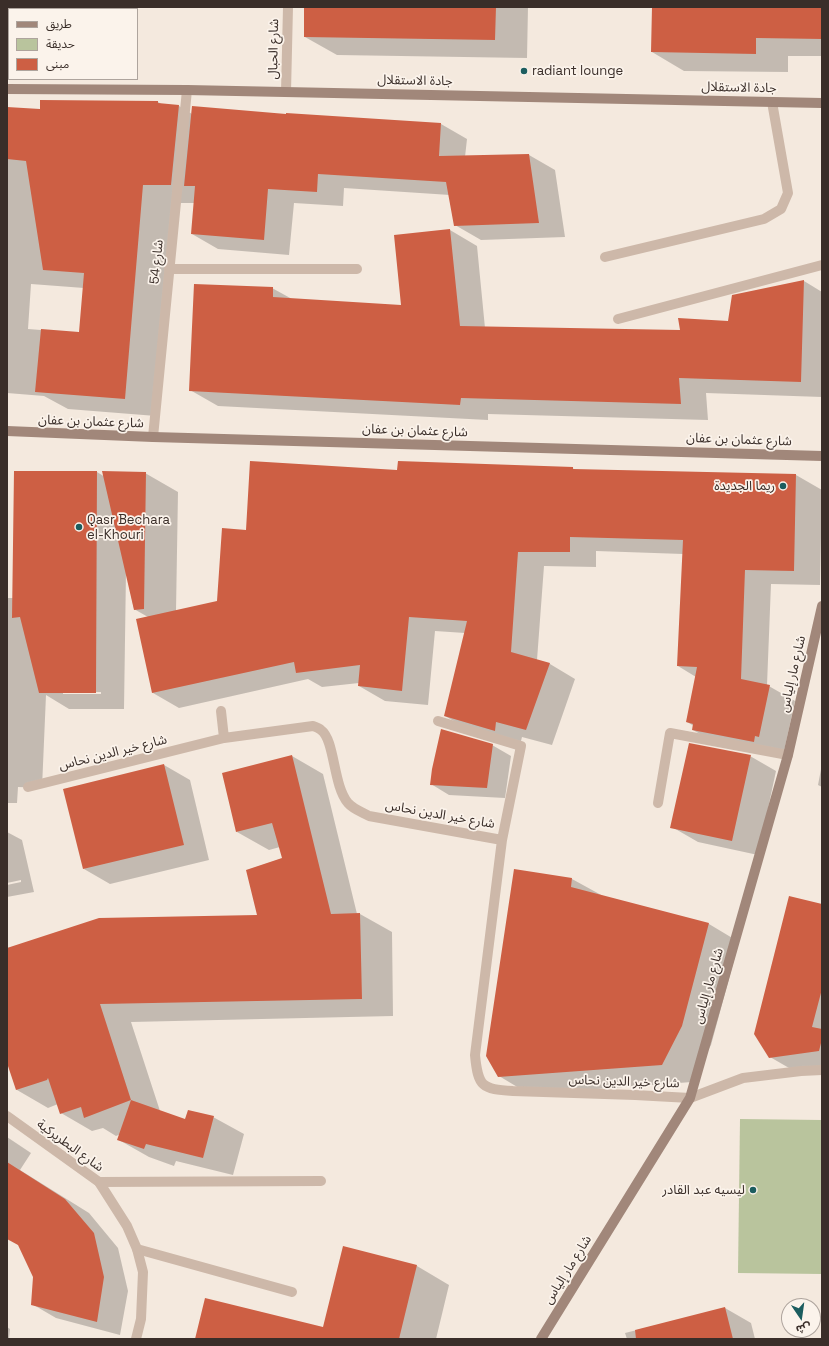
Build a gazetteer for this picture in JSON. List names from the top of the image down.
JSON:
{
  "streets": {
    "main road": ["جادة الاستقلال", "شارع عثمان بن عفان", "شارع مار إلياس"],
    "street": [
      "شارع الحبال",
      "شارع 54",
      "شارع خير الدين نحاس",
      "شارع البطريركية"
    ]
  },
  "crossings": [
    ["شارع الحبال", "جادة الاستقلال"],
    ["جادة الاستقلال", "شارع 54"],
    ["شارع 54", "شارع عثمان بن عفان"],
    ["شارع مار إلياس", "شارع خير الدين نحاس"]
  ],
  "places": [
    "radiant lounge",
    "ريما الجديدة",
    "Qasr Bechara el-Khouri",
    "لیسیه عبد القادر"
  ],
  "legend": ["طريق", "حديقة", "مبنى"],
  "north": "bottom"
}
